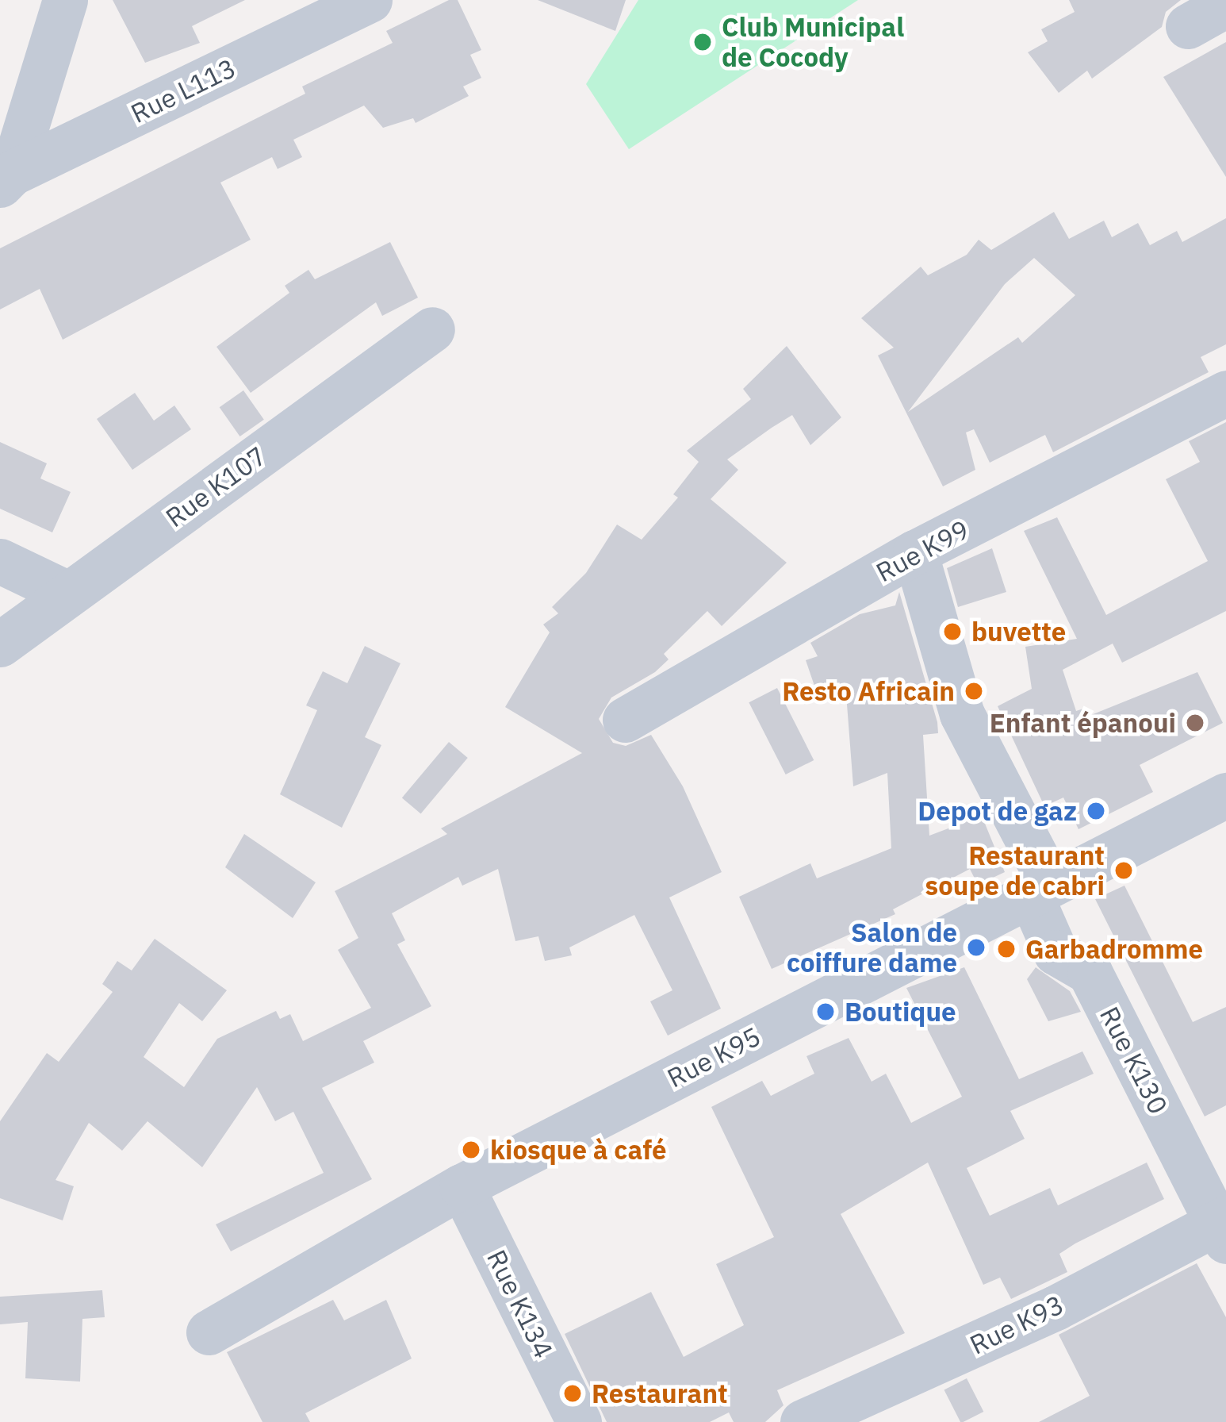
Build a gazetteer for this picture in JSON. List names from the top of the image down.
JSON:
{
  "streets": {
    "street": [
      "Rue L113",
      "Rue K107",
      "Rue K99",
      "Rue K95",
      "Rue K130",
      "Rue K134",
      "Rue K93"
    ]
  },
  "crossings": [
    ["Rue K99", "Rue K130"],
    ["Rue K95", "Rue K130"],
    ["Rue K95", "Rue K134"],
    ["Rue K130", "Rue K93"]
  ],
  "places": [
    "Club Municipal de Cocody",
    "buvette",
    "Resto Africain",
    "Enfant épanoui",
    "Depot de gaz",
    "Restaurant soupe de cabri",
    "Salon de coiffure dame",
    "Garbadromme",
    "Boutique",
    "kiosque à café",
    "Restaurant"
  ]
}
